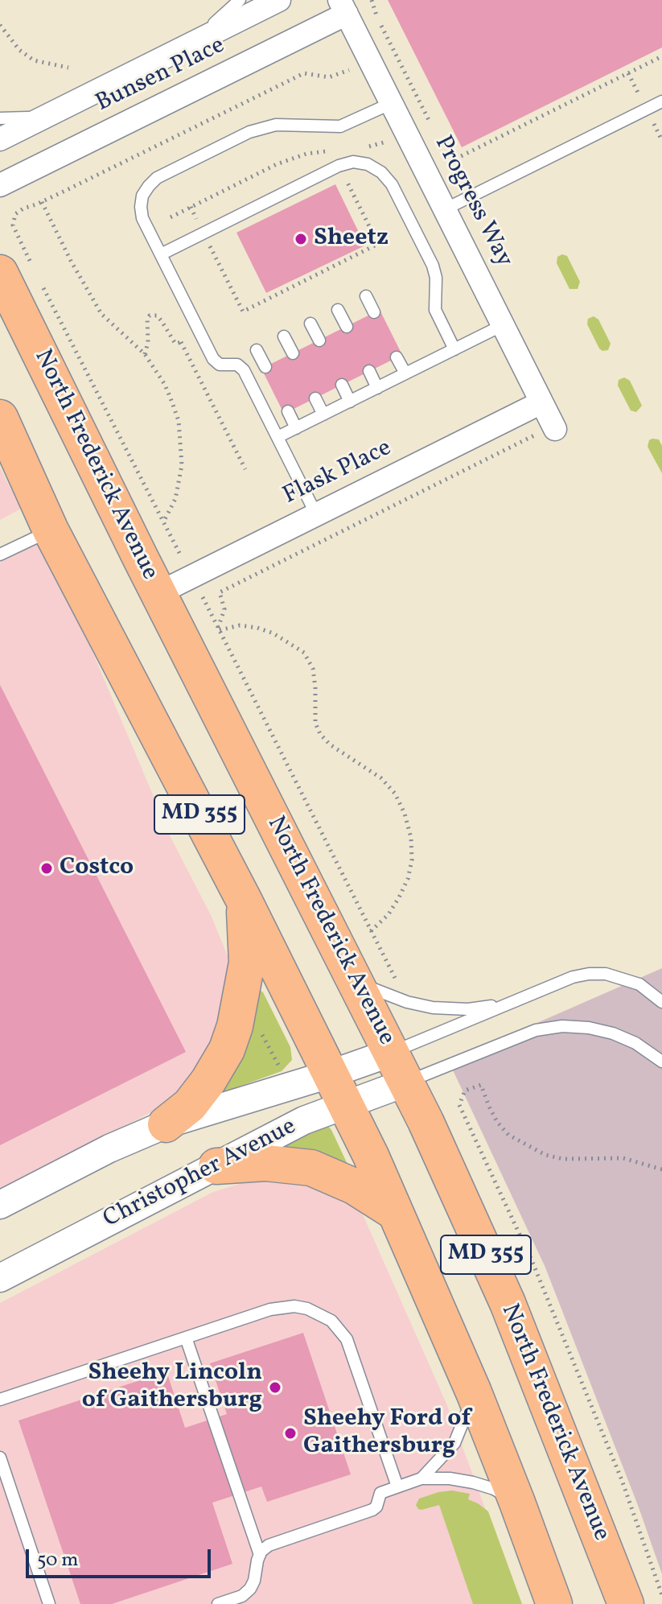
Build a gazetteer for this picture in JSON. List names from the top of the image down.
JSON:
{
  "streets": {
    "main road": ["North Frederick Avenue", "MD 355"],
    "street": [
      "Bunsen Place",
      "Progress Way",
      "Flask Place",
      "Christopher Avenue"
    ]
  },
  "crossings": [
    ["Bunsen Place", "Progress Way"],
    ["Progress Way", "Flask Place"],
    ["North Frederick Avenue", "Flask Place"],
    ["North Frederick Avenue", "Christopher Avenue"],
    ["MD 355", "Christopher Avenue"]
  ],
  "places": [
    "Sheetz",
    "Costco",
    "Sheehy Lincoln of Gaithersburg",
    "Sheehy Ford of Gaithersburg"
  ],
  "scale_bar": "50 m"
}
